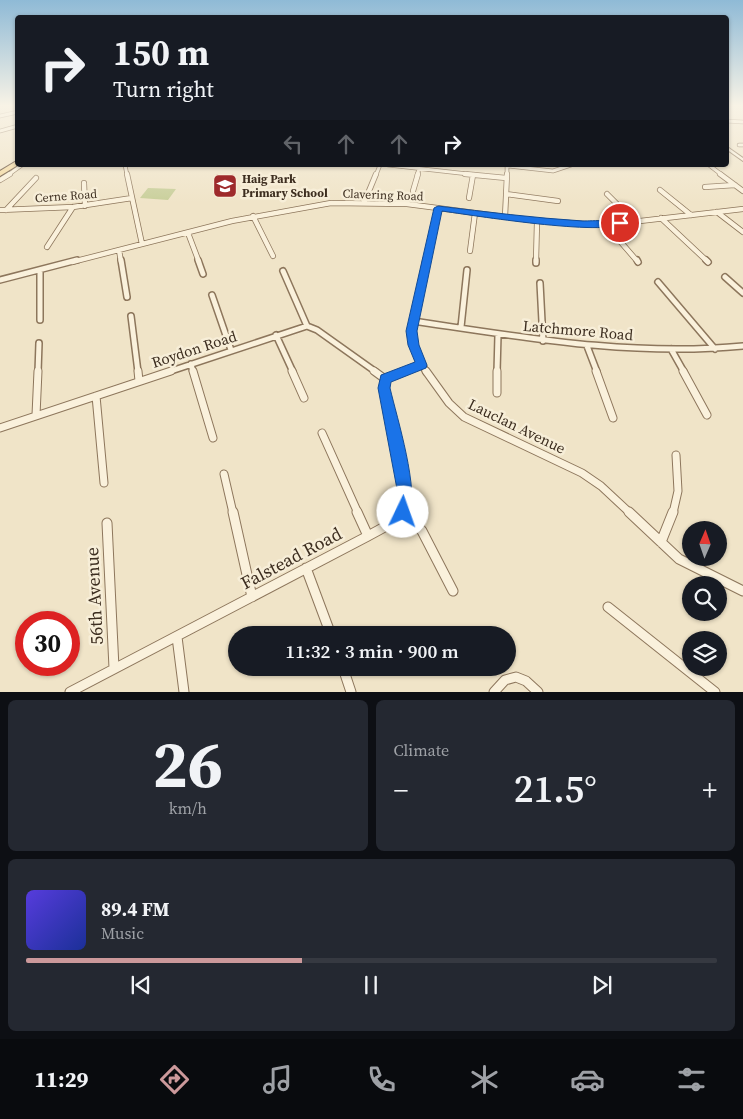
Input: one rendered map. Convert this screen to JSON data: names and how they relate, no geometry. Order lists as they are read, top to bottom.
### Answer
{
  "streets": {
    "street": [
      "Clavering Road",
      "Cerne Road",
      "Latchmore Road",
      "Roydon Road",
      "Lauclan Avenue",
      "Falstead Road",
      "56th Avenue"
    ]
  },
  "crossings": [
    ["Clavering Road", "Lauclan Avenue"],
    ["Latchmore Road", "Lauclan Avenue"],
    ["Falstead Road", "56th Avenue"]
  ],
  "places": {
    "school or university": ["Haig Park Primary School"]
  },
  "north": "top",
  "page": {
    "turn": ["150 m", "Turn right"],
    "limit": "30",
    "trip": "11:32 · 3 min · 900 m",
    "tile": [
      ["26", "km/h"],
      "Climate"
    ],
    "heat": ["−", "21.5°", "+"],
    "song": ["89.4 FM", "Music"],
    "tabs": "11:29"
  }
}
